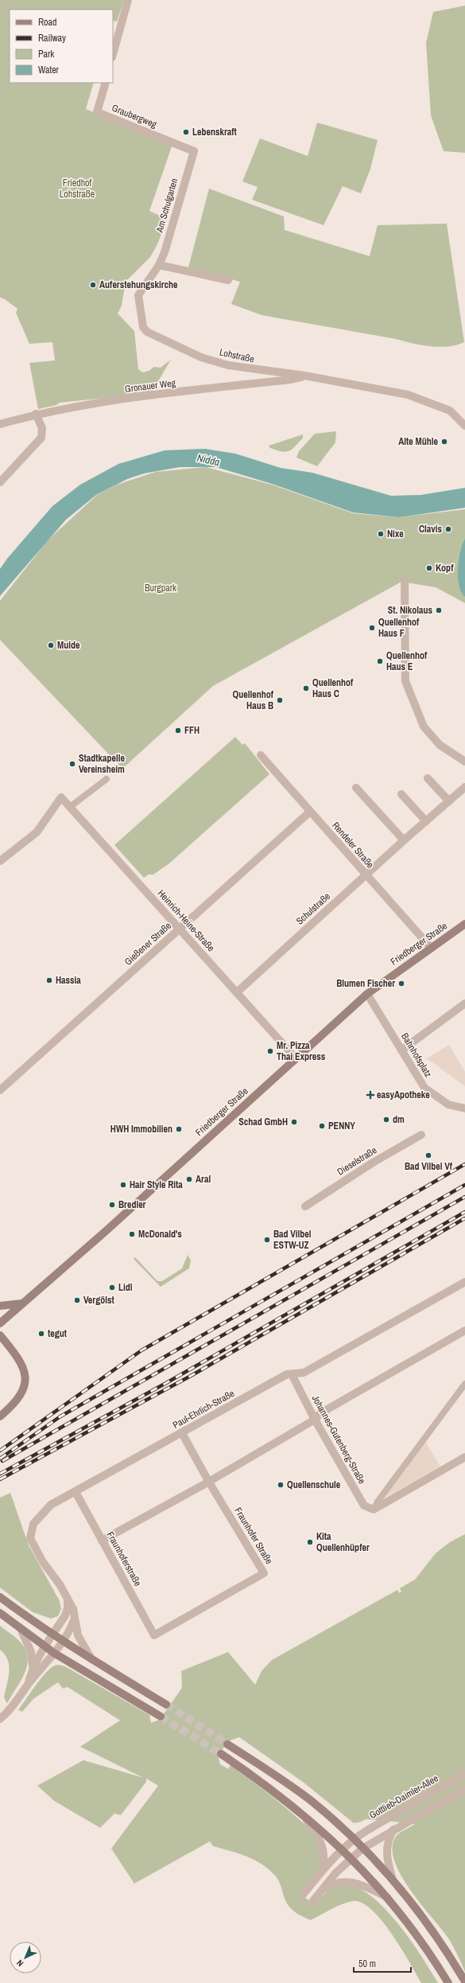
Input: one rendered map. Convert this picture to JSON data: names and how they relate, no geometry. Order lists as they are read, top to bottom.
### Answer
{
  "streets": {
    "main road": ["Friedberger Straße"],
    "street": [
      "Graubergweg",
      "Am Schulgarten",
      "Lohstraße",
      "Gronauer Weg",
      "Rendeler Straße",
      "Schulstraße",
      "Heinrich-Heine-Straße",
      "Gießener Straße",
      "Bahnhofsplatz",
      "Dieselstraße",
      "Paul-Ehrlich-Straße",
      "Johannes-Gutenberg-Straße",
      "Fraunhofer Straße",
      "Fraunhoferstraße",
      "Gottlieb-Daimler-Allee"
    ]
  },
  "crossings": [
    ["Graubergweg", "Am Schulgarten"],
    ["Am Schulgarten", "Lohstraße"],
    ["Lohstraße", "Gronauer Weg"],
    ["Rendeler Straße", "Schulstraße"],
    ["Rendeler Straße", "Gießener Straße"],
    ["Rendeler Straße", "Friedberger Straße"],
    ["Schulstraße", "Heinrich-Heine-Straße"],
    ["Heinrich-Heine-Straße", "Gießener Straße"],
    ["Heinrich-Heine-Straße", "Friedberger Straße"],
    ["Friedberger Straße", "Bahnhofsplatz"],
    ["Paul-Ehrlich-Straße", "Johannes-Gutenberg-Straße"],
    ["Paul-Ehrlich-Straße", "Fraunhofer Straße"],
    ["Paul-Ehrlich-Straße", "Fraunhoferstraße"],
    ["Fraunhofer Straße", "Fraunhoferstraße"]
  ],
  "water": ["Nidda"],
  "parks": ["Friedhof Lohstraße", "Burgpark"],
  "places": {
    "other": [
      "Lebenskraft",
      "Auferstehungskirche",
      "Alte Mühle",
      "Clavis",
      "Nixe",
      "Kopf",
      "St. Nikolaus",
      "Quellenhof Haus F",
      "Mulde",
      "Quellenhof Haus E",
      "Quellenhof Haus C",
      "Quellenhof Haus B",
      "FFH",
      "Stadtkapelle Vereinsheim",
      "Hassia",
      "Blumen Fischer",
      "Mr. Pizza Thai Express",
      "dm",
      "Schad GmbH",
      "PENNY",
      "HWH Immobilien",
      "Bad Vilbel Vf",
      "Aral",
      "Hair Style Rita",
      "Bredler",
      "McDonald's",
      "Bad Vilbel ESTW-UZ",
      "Lidl",
      "Vergölst",
      "tegut",
      "Quellenschule",
      "Kita Quellenhüpfer"
    ],
    "health": ["easyApotheke"]
  },
  "legend": [
    "Road",
    "Railway",
    "Park",
    "Water"
  ],
  "scale_bar": "50 m",
  "north": "bottom left"
}
